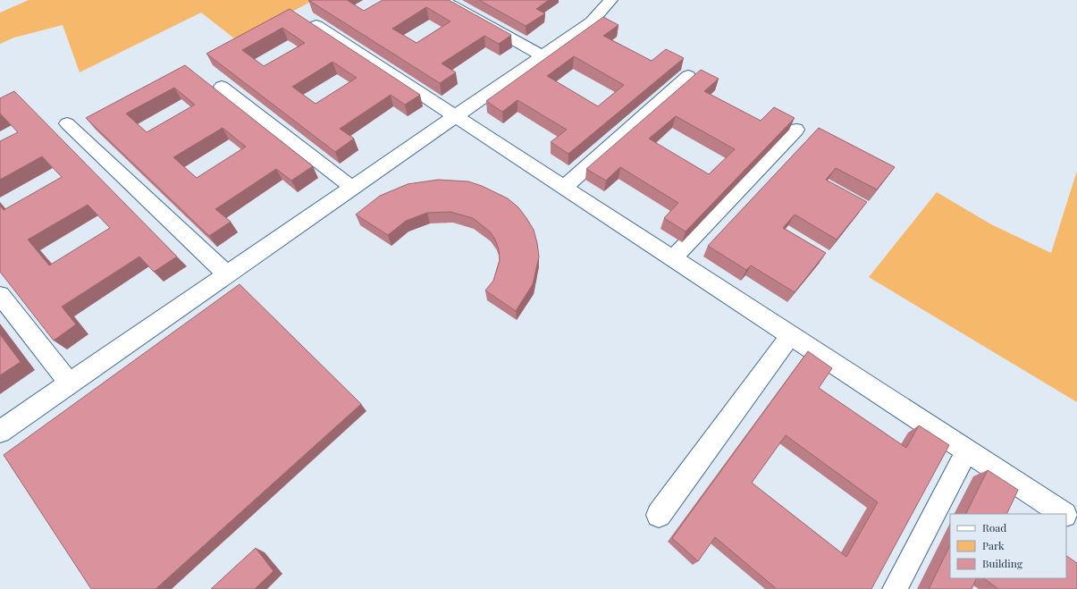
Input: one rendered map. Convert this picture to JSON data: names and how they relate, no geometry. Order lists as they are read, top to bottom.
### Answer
{
  "legend": ["Road", "Park", "Building"]
}
